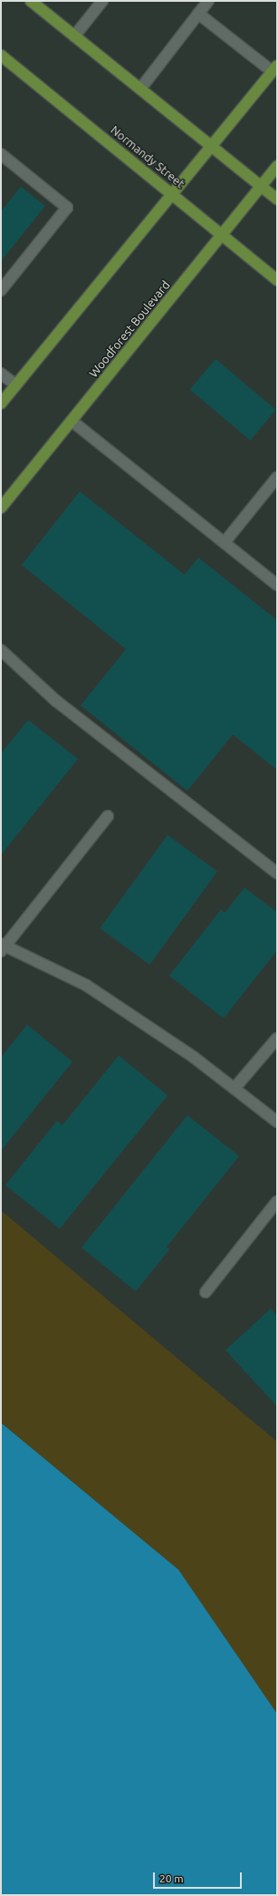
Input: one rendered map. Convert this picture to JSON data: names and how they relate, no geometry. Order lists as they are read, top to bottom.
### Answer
{
  "streets": {
    "main road": ["Normandy Street", "Woodforest Boulevard"]
  },
  "crossings": [
    ["Normandy Street", "Woodforest Boulevard"]
  ],
  "scale_bar": "20 m"
}
